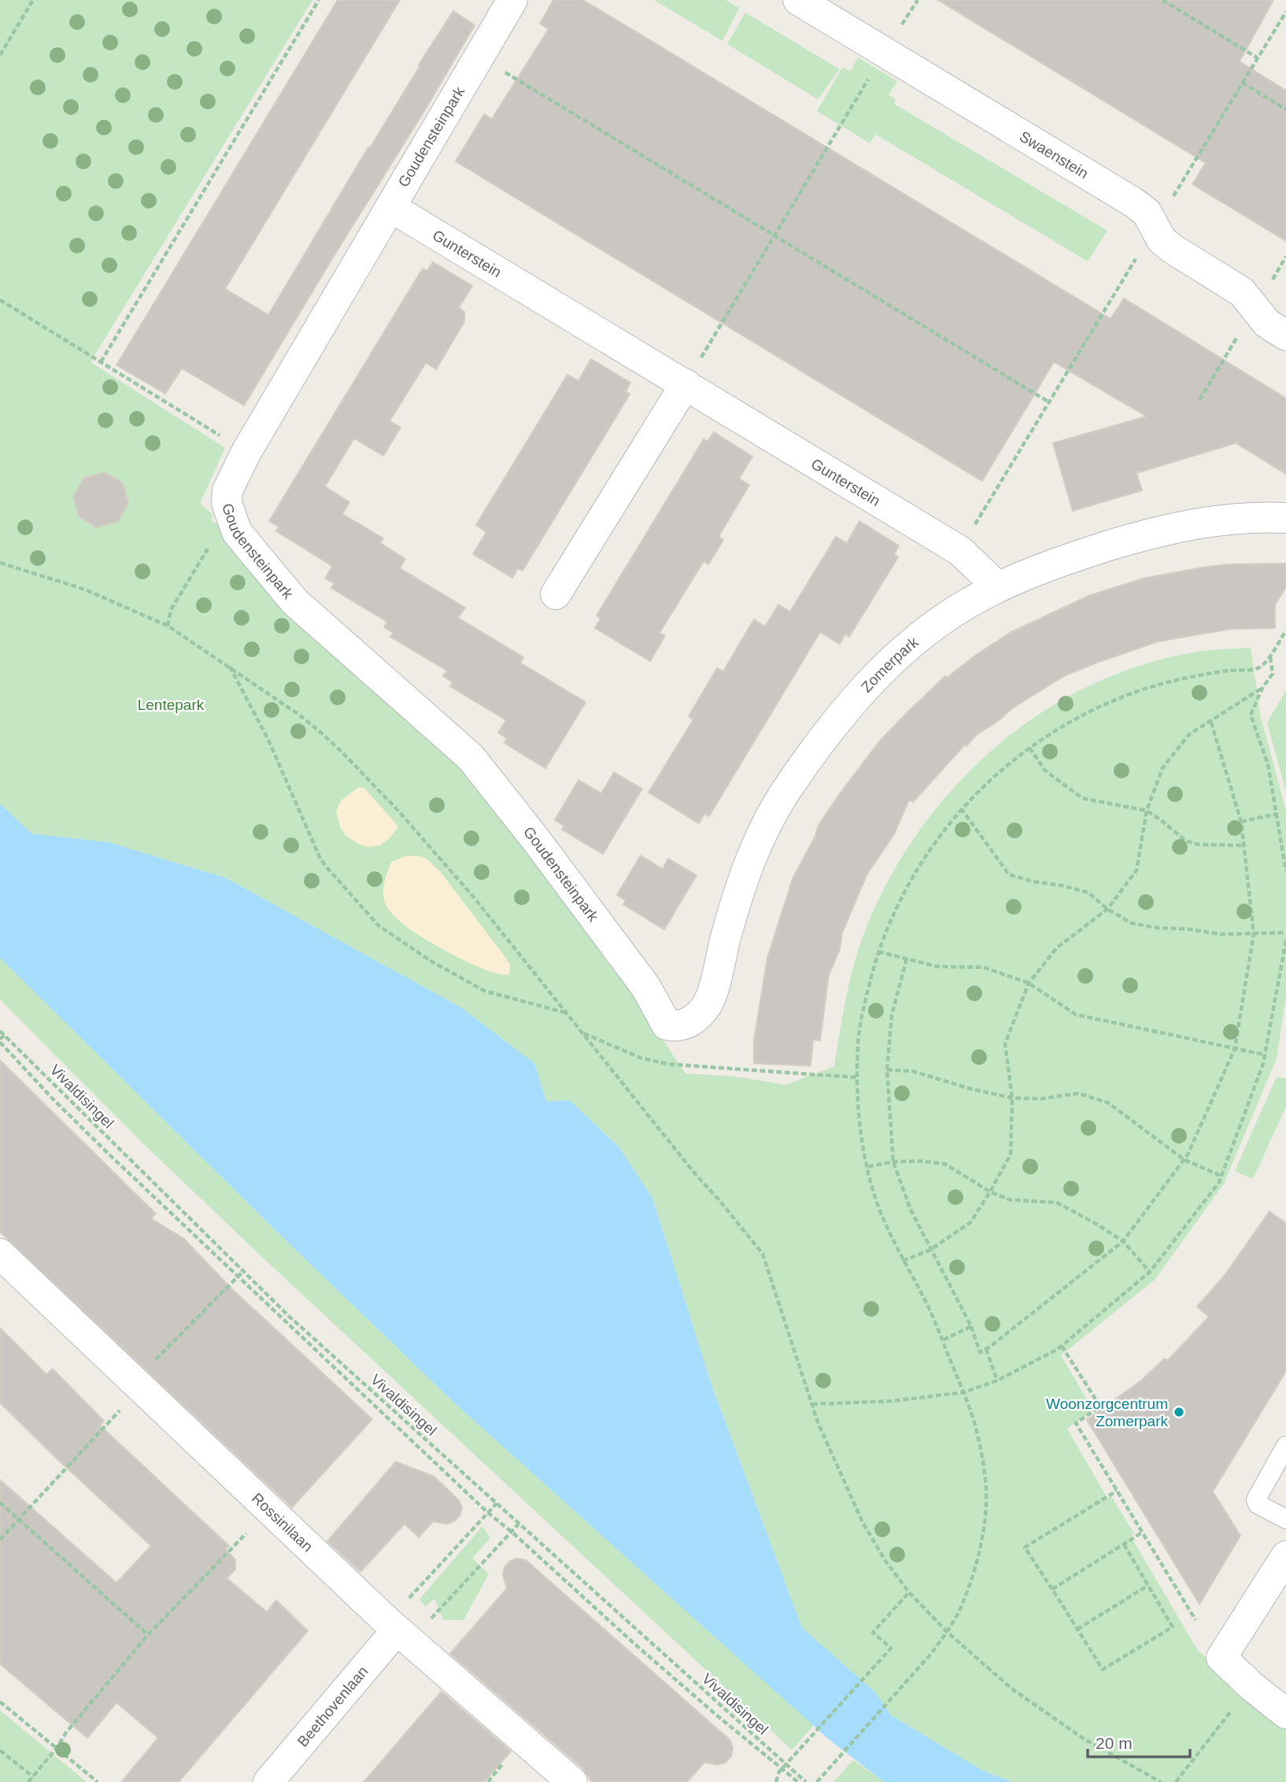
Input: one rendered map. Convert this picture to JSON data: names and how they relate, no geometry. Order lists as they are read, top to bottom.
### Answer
{
  "streets": {
    "street": [
      "Goudensteinpark",
      "Swaenstein",
      "Gunterstein",
      "Zomerpark",
      "Rossinilaan",
      "Beethovenlaan"
    ],
    "path": ["Vivaldisingel"]
  },
  "crossings": [
    ["Goudensteinpark", "Gunterstein"],
    ["Goudensteinpark", "Zomerpark"],
    ["Gunterstein", "Zomerpark"],
    ["Rossinilaan", "Beethovenlaan"]
  ],
  "parks": ["Lentepark"],
  "places": ["Woonzorgcentrum Zomerpark"],
  "scale_bar": "20 m"
}
